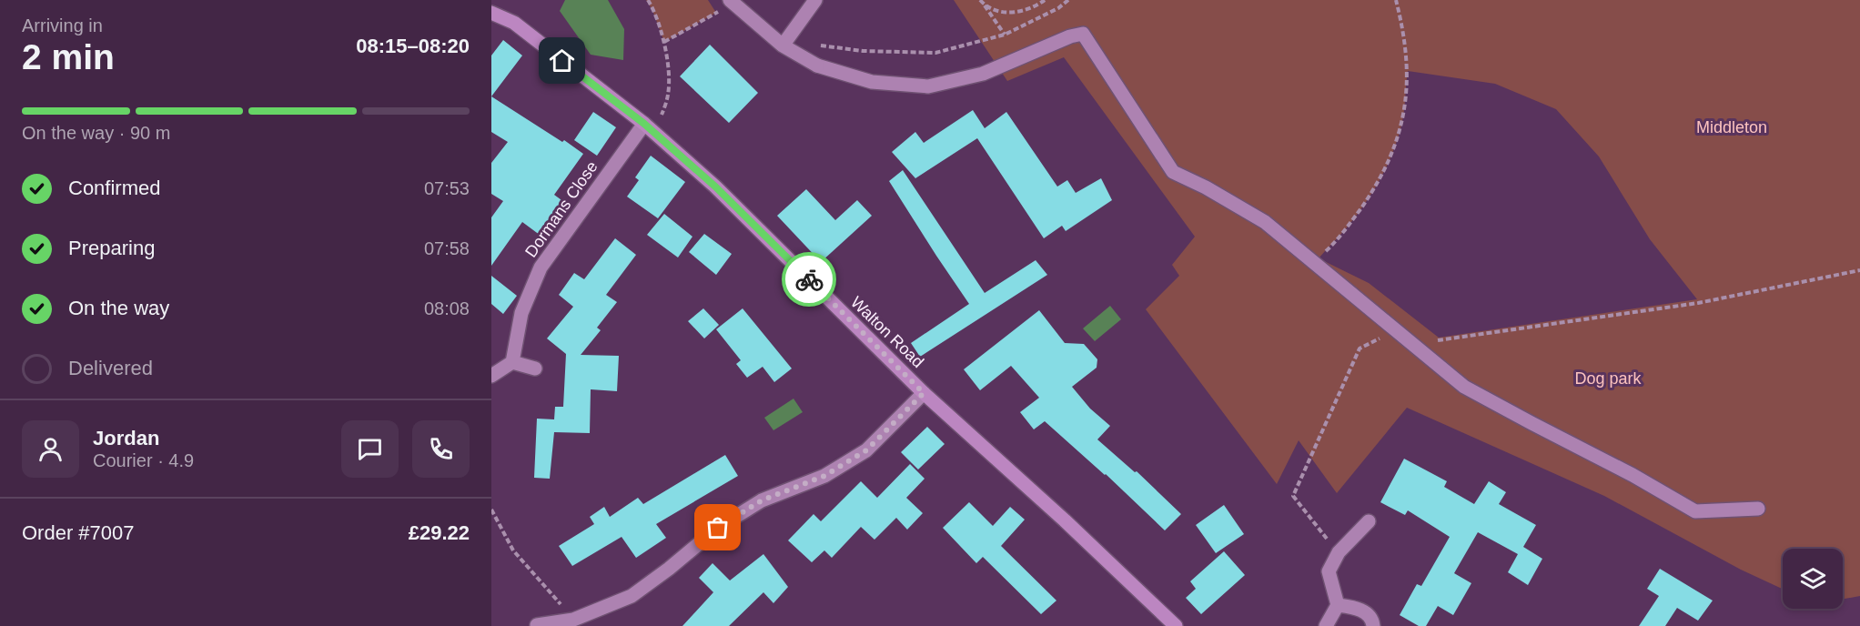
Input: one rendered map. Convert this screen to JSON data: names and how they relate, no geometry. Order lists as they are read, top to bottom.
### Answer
{
  "streets": {
    "street": ["Dormans Close", "Walton Road"]
  },
  "crossings": [
    ["Dormans Close", "Walton Road"]
  ],
  "parks": ["Middleton", "Dog park"],
  "page": {
    "heading": ["2 min", "Arriving in", "08:15–08:20"],
    "panel": [
      "Jordan",
      "Courier · 4.9",
      "Order #7007",
      "£29.22"
    ],
    "bar": "On the way · 90 m",
    "list": [
      ["Confirmed", "07:53"],
      ["Preparing", "07:58"],
      ["On the way", "08:08"],
      "Delivered"
    ]
  }
}
